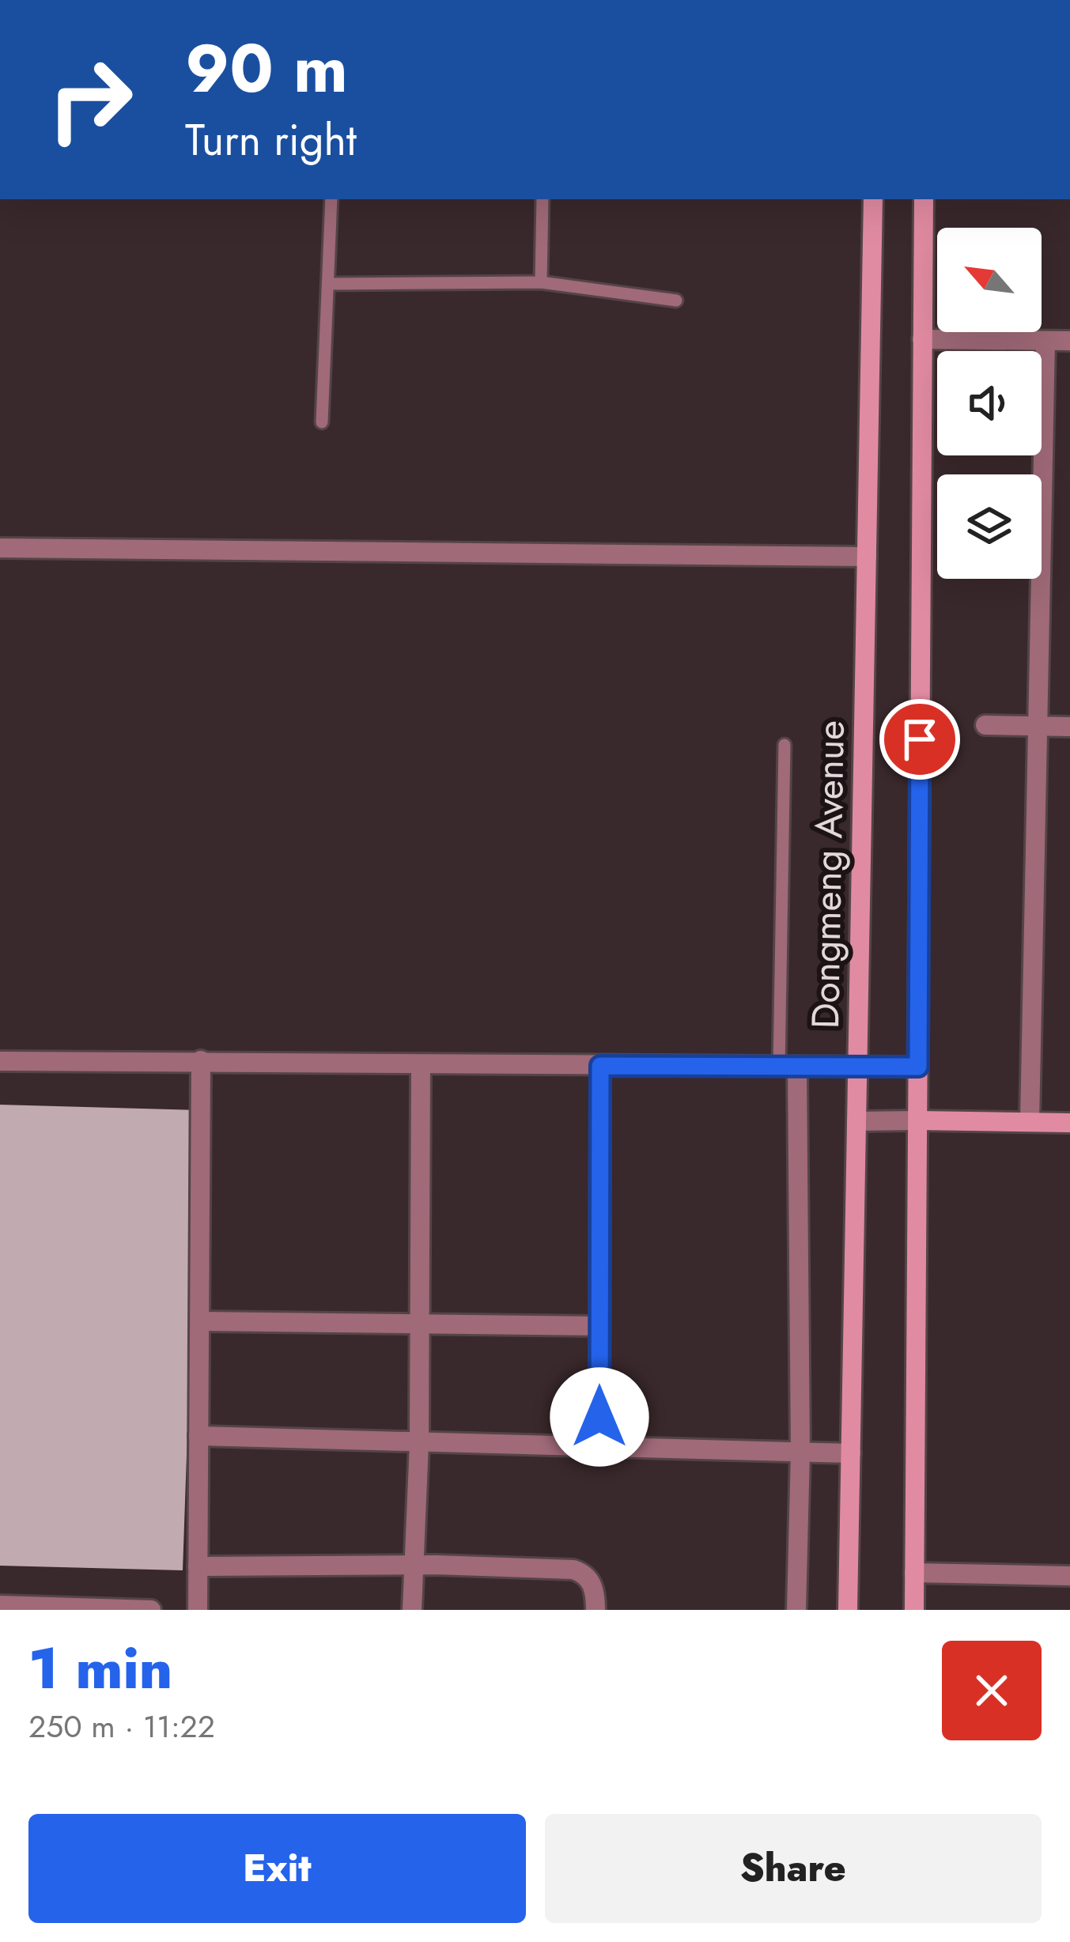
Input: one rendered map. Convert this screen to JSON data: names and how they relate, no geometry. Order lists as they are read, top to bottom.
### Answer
{
  "streets": {
    "main road": ["Dongmeng Avenue"]
  },
  "north": "top left",
  "page": {
    "turn": ["90 m", "Turn right"],
    "heading": ["1 min", "250 m · 11:22"],
    "buttons": ["Exit", "Share"]
  }
}
